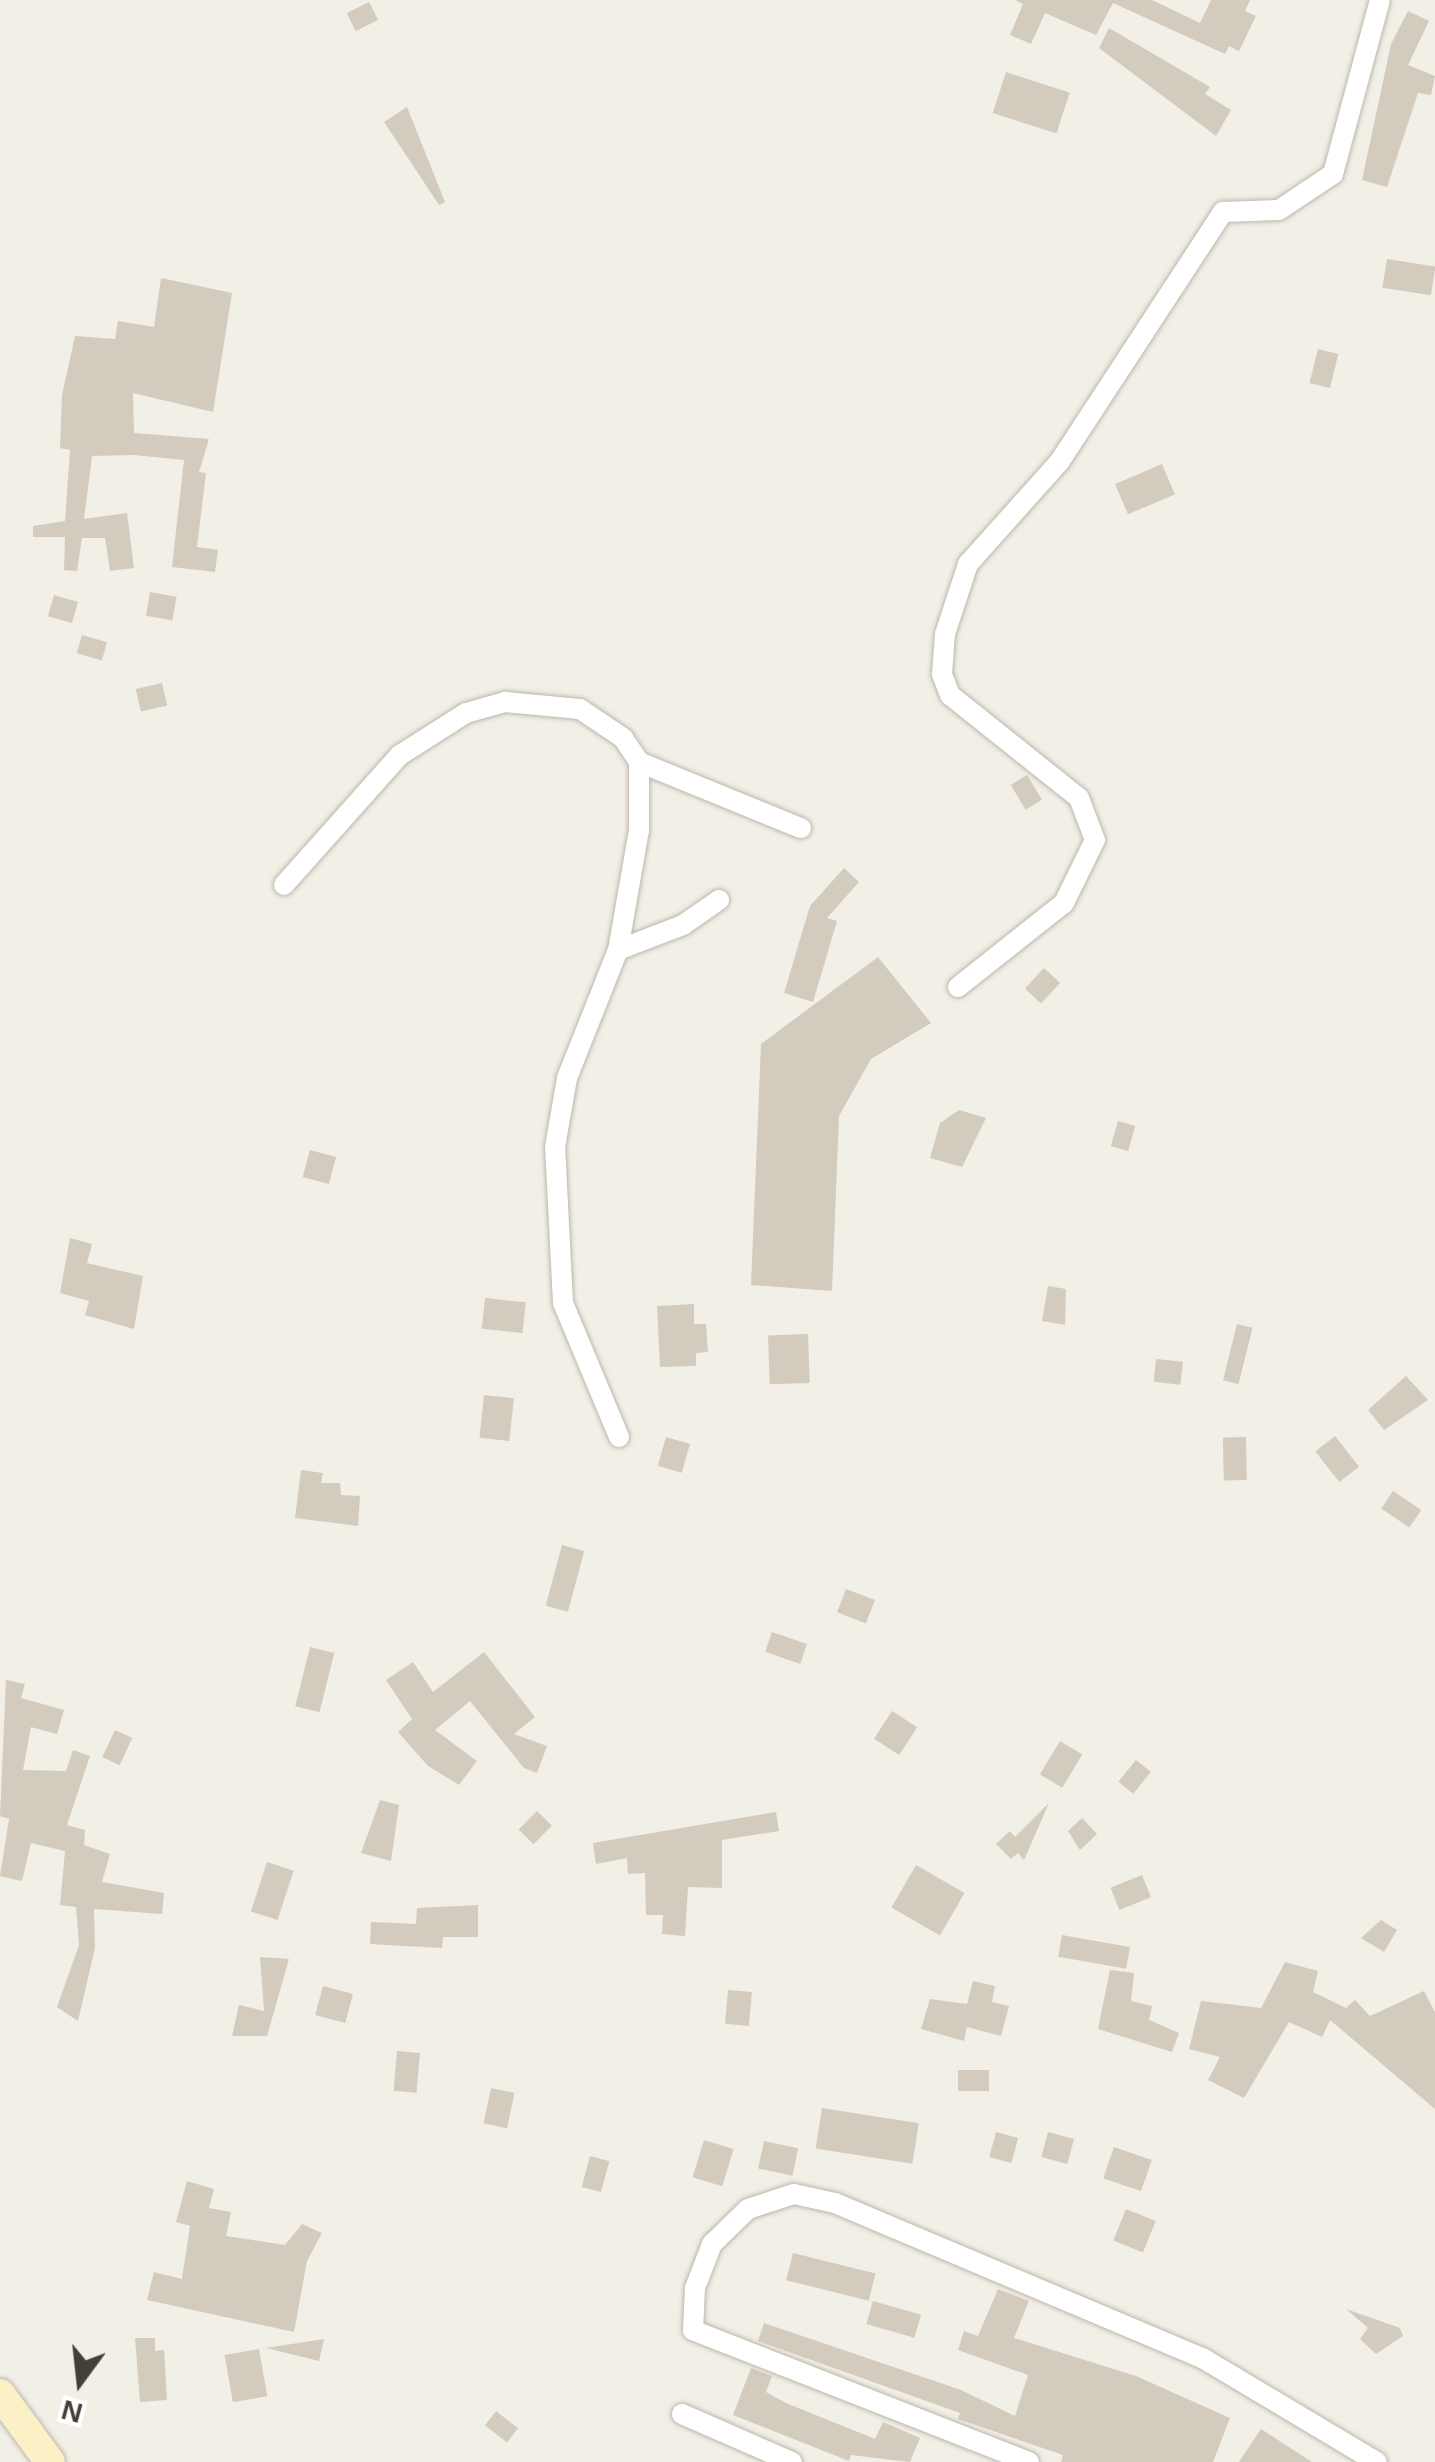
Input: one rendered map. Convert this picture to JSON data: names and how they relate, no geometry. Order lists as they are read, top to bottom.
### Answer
{
  "north": "bottom"
}
